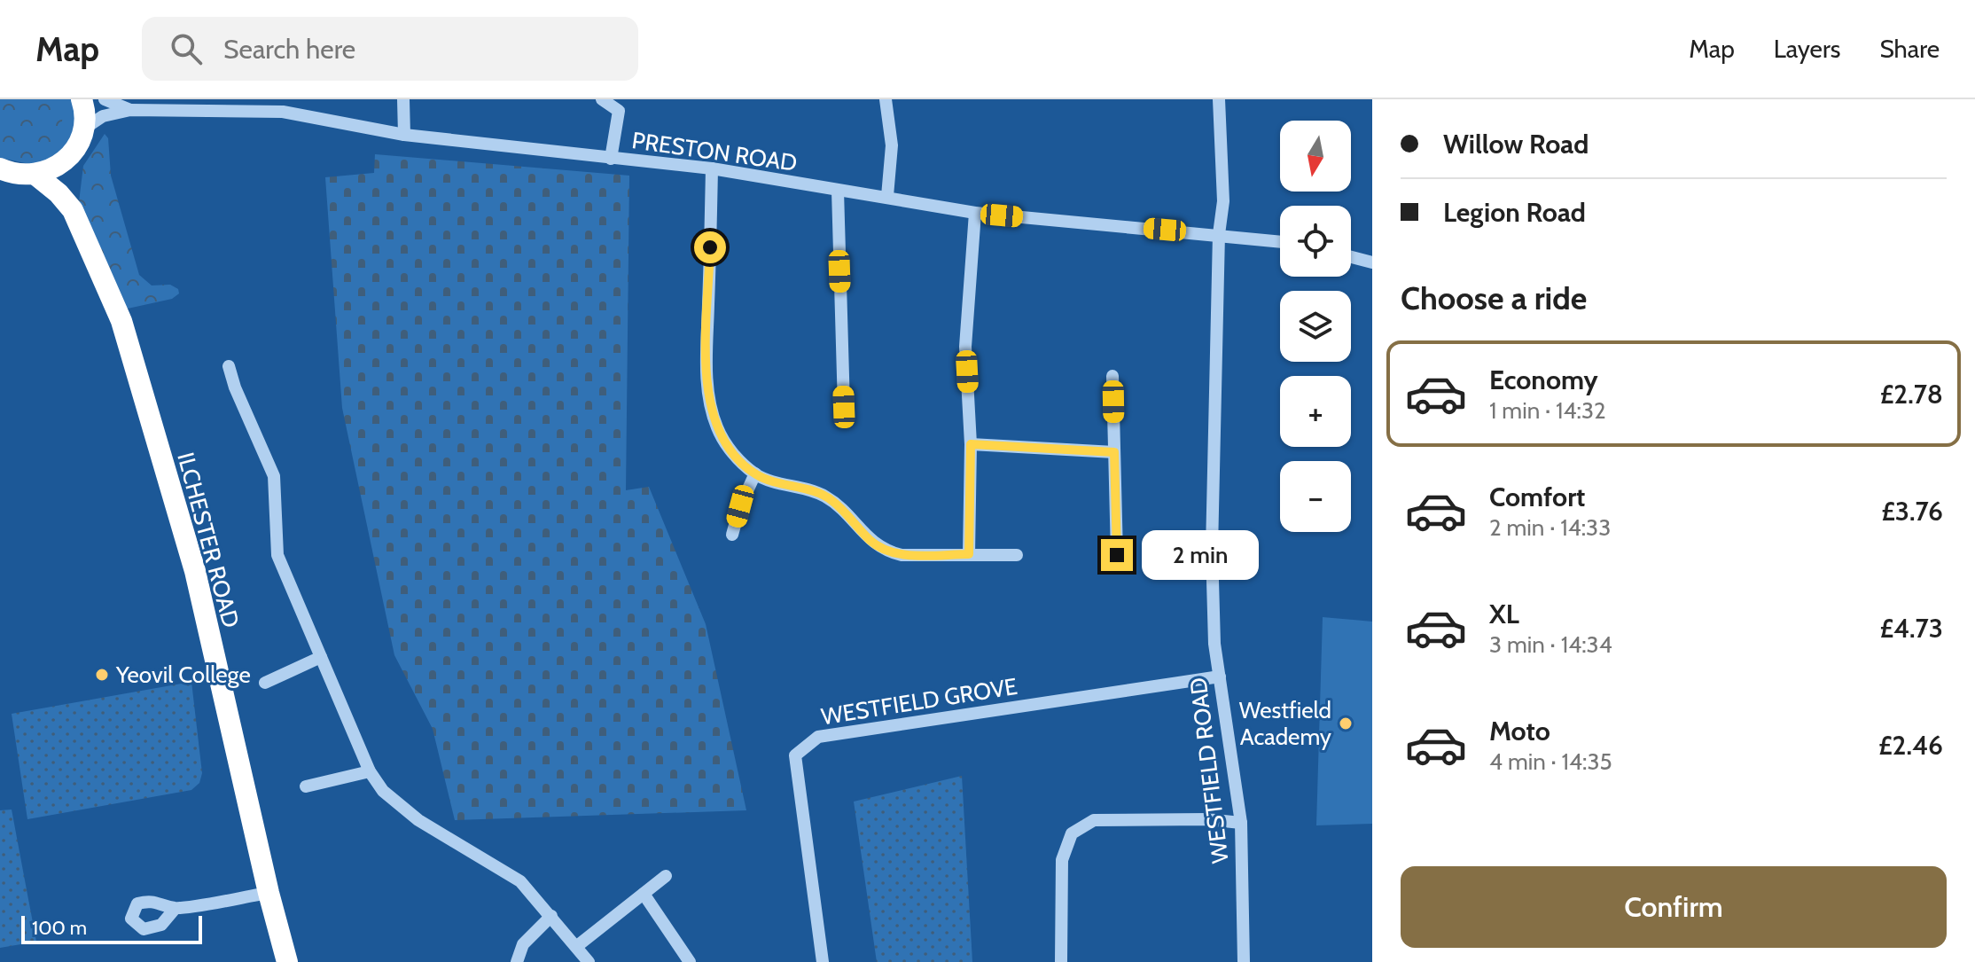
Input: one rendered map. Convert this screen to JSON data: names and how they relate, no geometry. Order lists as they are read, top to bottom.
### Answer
{
  "streets": {
    "highway": ["ILCHESTER ROAD"],
    "street": ["PRESTON ROAD", "WESTFIELD GROVE", "WESTFIELD ROAD"]
  },
  "crossings": [
    ["PRESTON ROAD", "WESTFIELD ROAD"],
    ["WESTFIELD GROVE", "WESTFIELD ROAD"]
  ],
  "places": ["Yeovil College", "Westfield Academy"],
  "scale_bar": "100 m",
  "north": "bottom",
  "page": {
    "header": "Map",
    "search": "Search here",
    "nav": ["Map", "Layers", "Share"],
    "banner": ["Willow Road", "Legion Road"],
    "map_buttons": ["+", "−"],
    "heading": "Choose a ride",
    "list": [
      {
        "name": "Economy",
        "note": "1 min · 14:32",
        "value": "£2.78"
      },
      {
        "name": "Comfort",
        "note": "2 min · 14:33",
        "value": "£3.76"
      },
      {
        "name": "XL",
        "note": "3 min · 14:34",
        "value": "£4.73"
      },
      {
        "name": "Moto",
        "note": "4 min · 14:35",
        "value": "£2.46"
      }
    ],
    "bubble": "2 min",
    "buttons": "Confirm",
    "scale": "100 m"
  }
}
